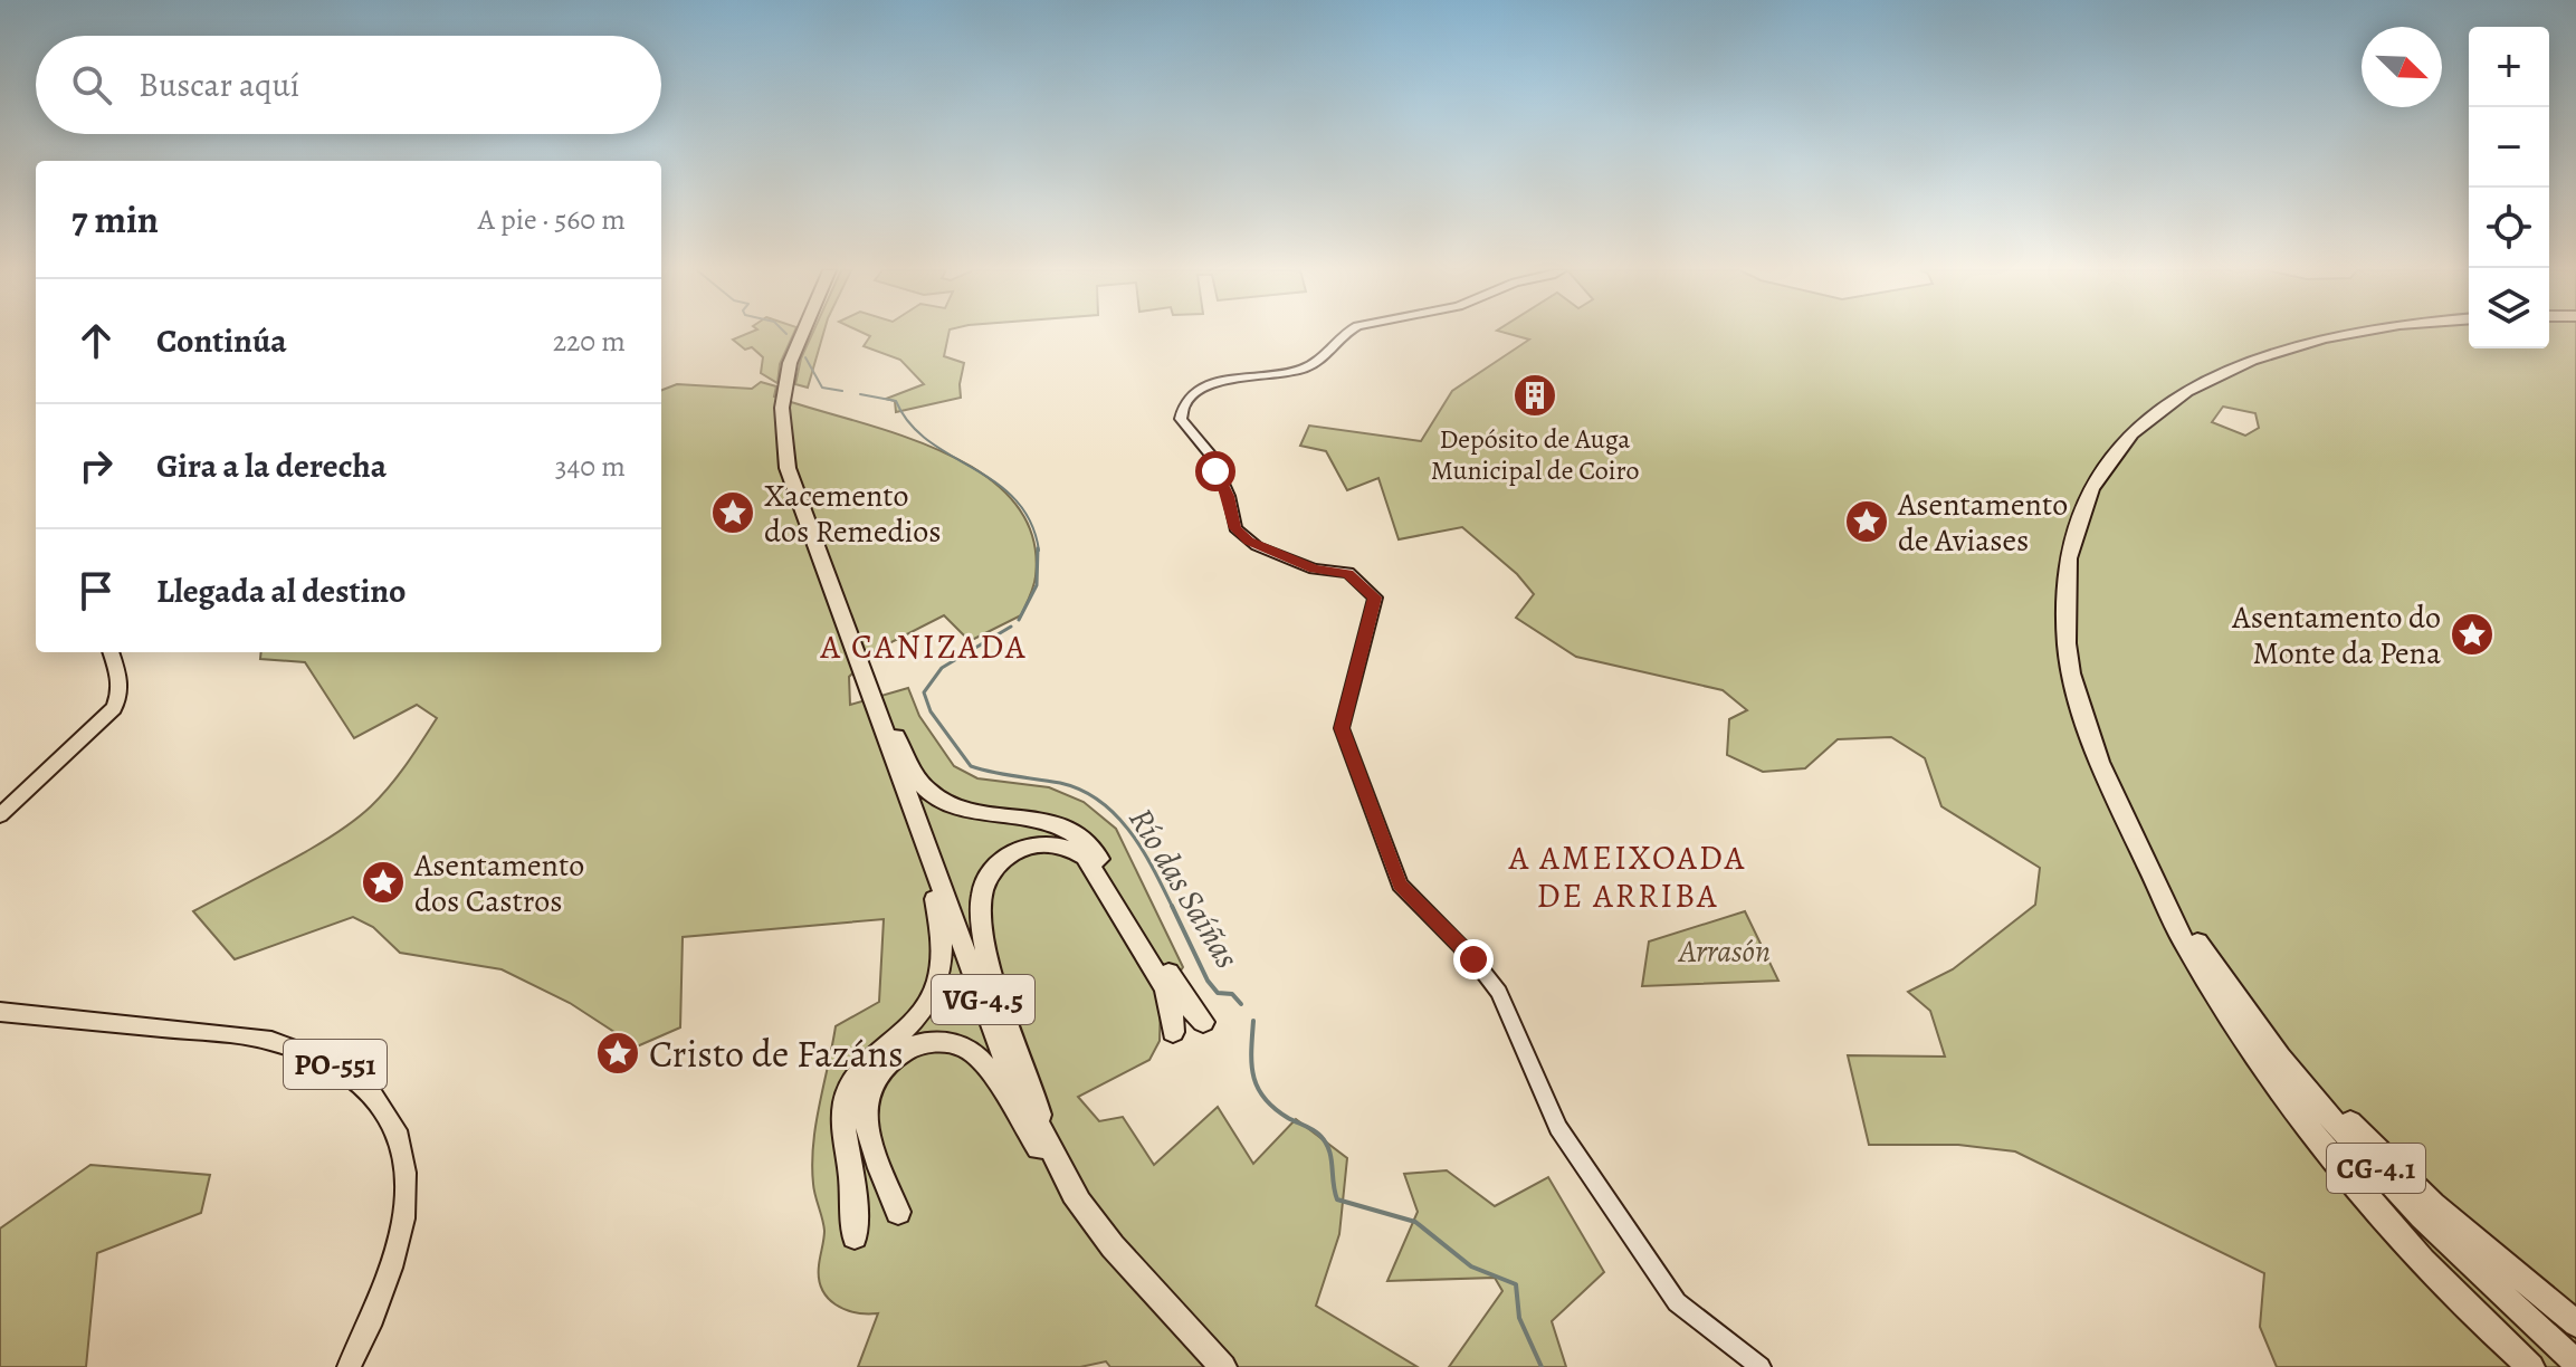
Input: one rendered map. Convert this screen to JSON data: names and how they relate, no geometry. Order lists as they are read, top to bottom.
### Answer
{
  "streets": {
    "highway": ["VG-4.5", "CG-4.1"],
    "main road": ["PO-551"]
  },
  "districts": ["A CANIZADA", "A AMEIXOADA DE ARRIBA"],
  "water": ["Río das Saíñas"],
  "parks": ["Arrasón"],
  "places": {
    "building": ["Depósito de Auga Municipal de Coiro"],
    "place": [
      "Xacemento dos Remedios",
      "Asentamento de Aviases",
      "Asentamento do Monte da Pena",
      "Asentamento dos Castros",
      "Cristo de Fazáns"
    ]
  },
  "north": "bottom right",
  "page": {
    "map_buttons": ["+", "−"],
    "search": "Buscar aquí",
    "heading": ["7 min", "A pie · 560 m"],
    "list": [
      ["Continúa", "220 m"],
      ["Gira a la derecha", "340 m"],
      "Llegada al destino"
    ]
  }
}
